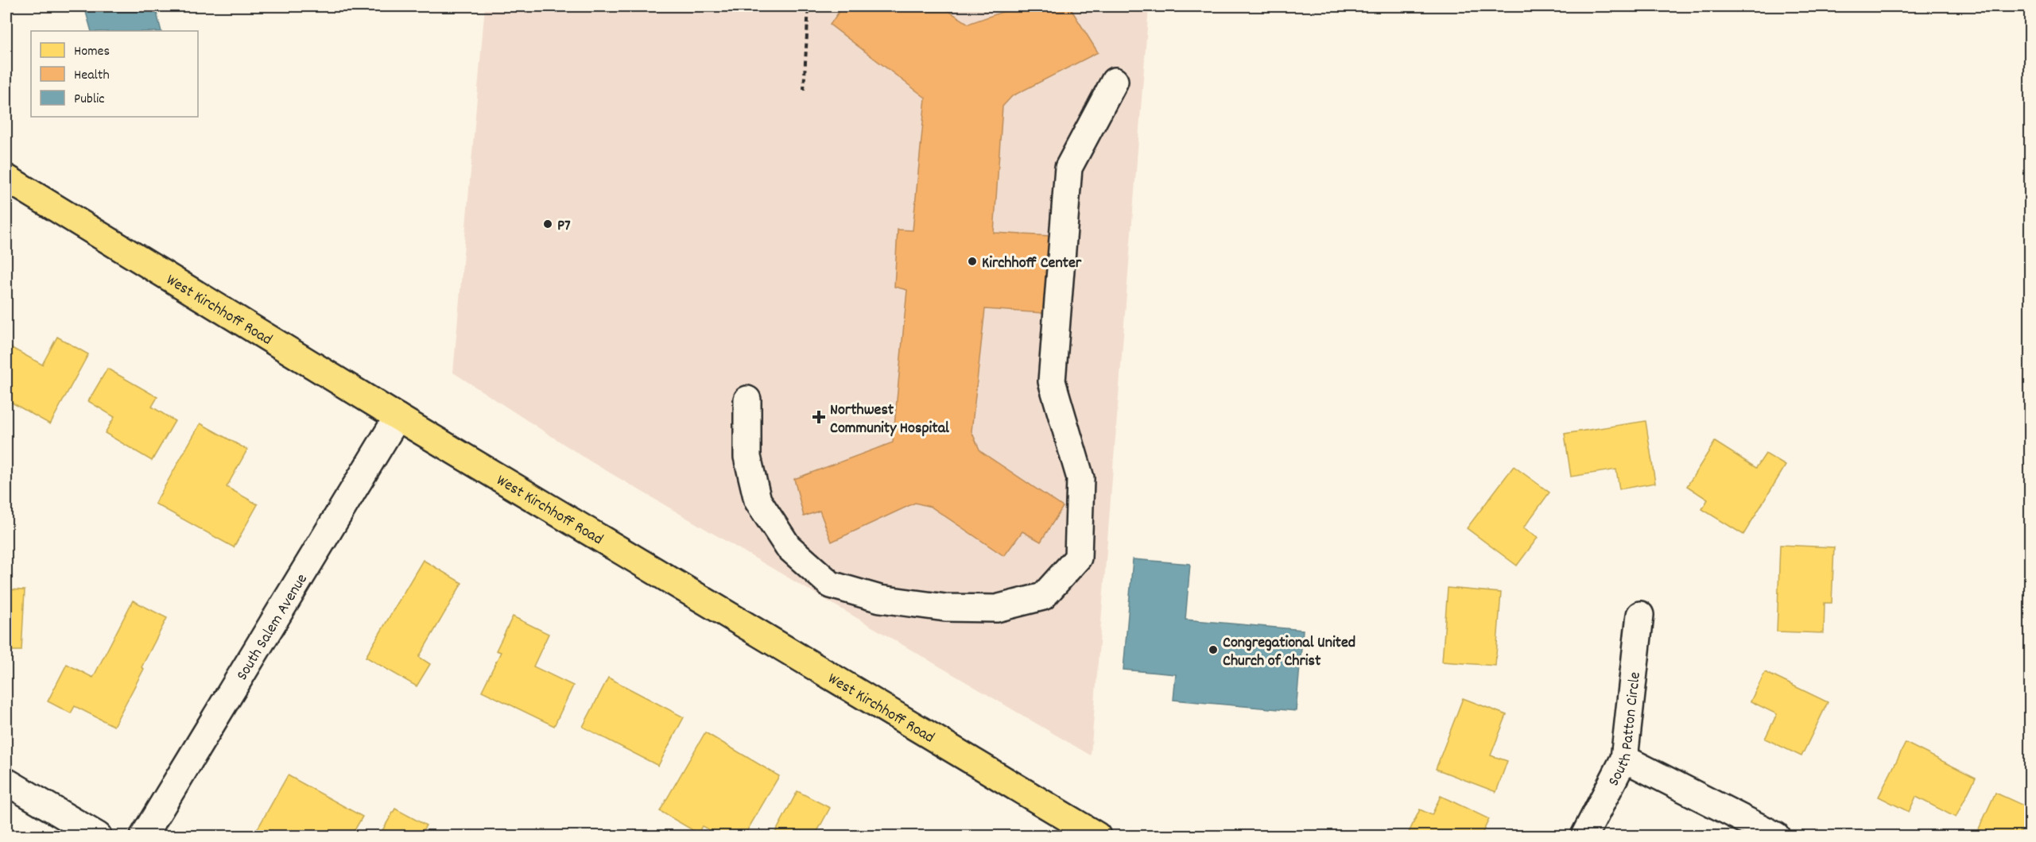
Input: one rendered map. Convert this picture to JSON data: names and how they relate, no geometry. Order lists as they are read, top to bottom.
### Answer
{
  "streets": {
    "main road": ["West Kirchhoff Road"],
    "street": ["South Salem Avenue", "South Patton Circle"]
  },
  "crossings": [
    ["West Kirchhoff Road", "South Salem Avenue"]
  ],
  "places": {
    "other": ["P7", "Kirchhoff Center", "Congregational United Church of Christ"],
    "health": ["Northwest Community Hospital"]
  },
  "legend": ["Homes", "Health", "Public"]
}
